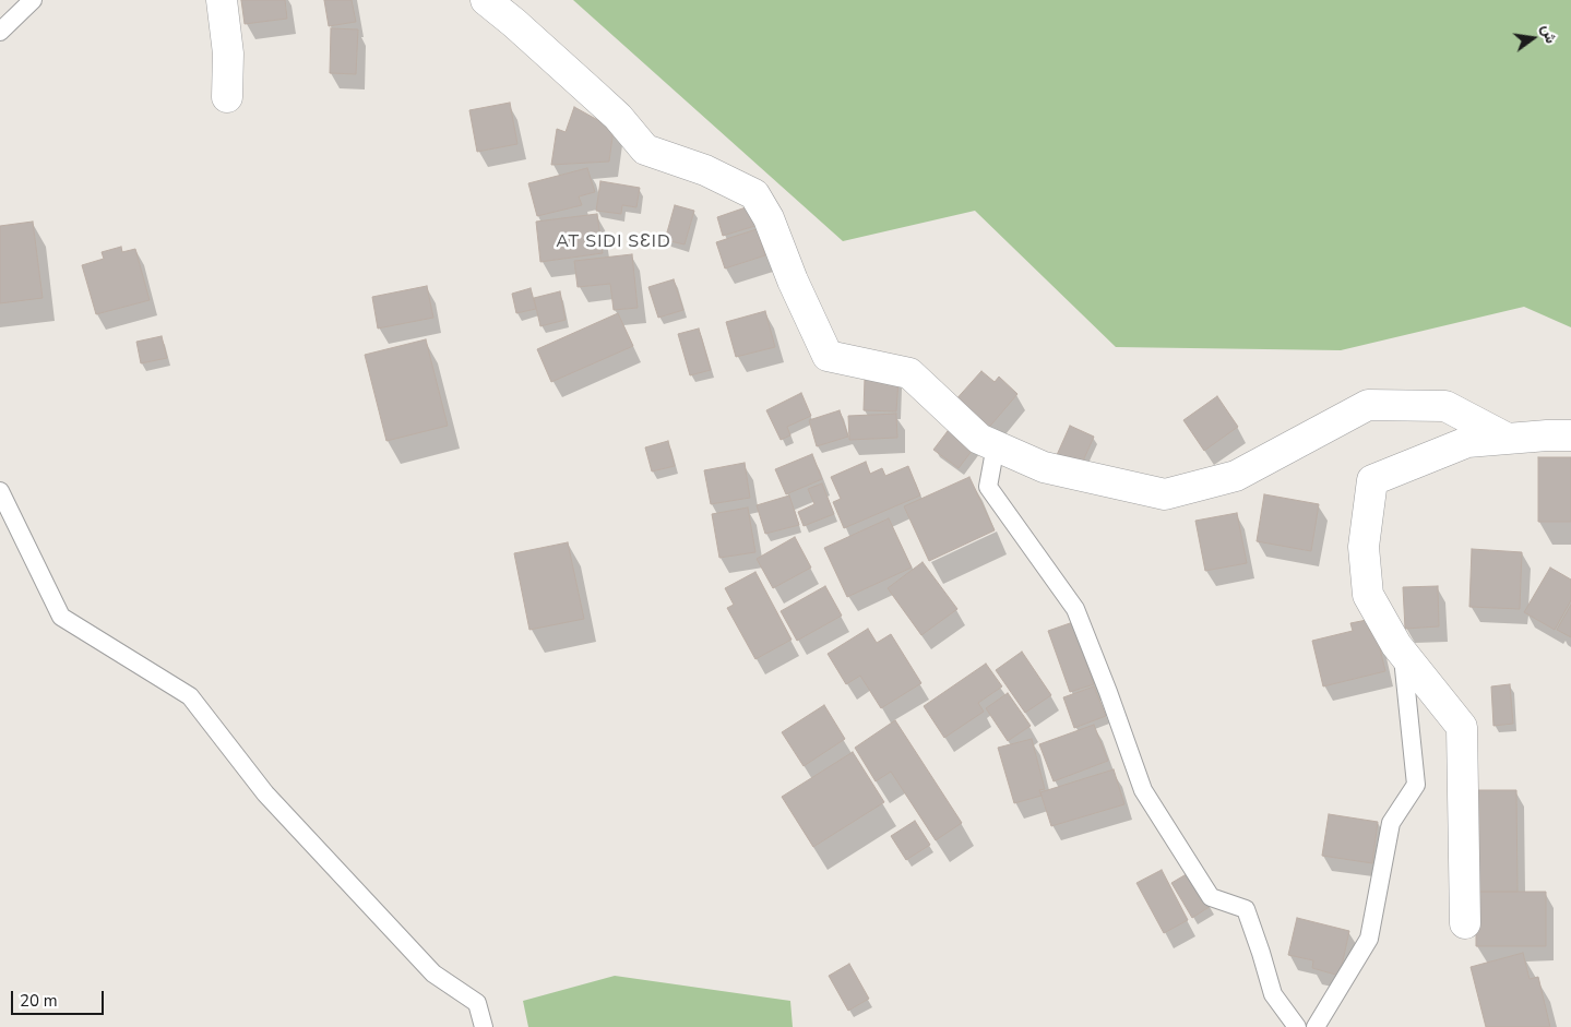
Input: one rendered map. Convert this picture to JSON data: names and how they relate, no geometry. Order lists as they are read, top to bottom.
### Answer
{
  "districts": ["AT SIDI SƐID"],
  "scale_bar": "20 m",
  "north": "right"
}
